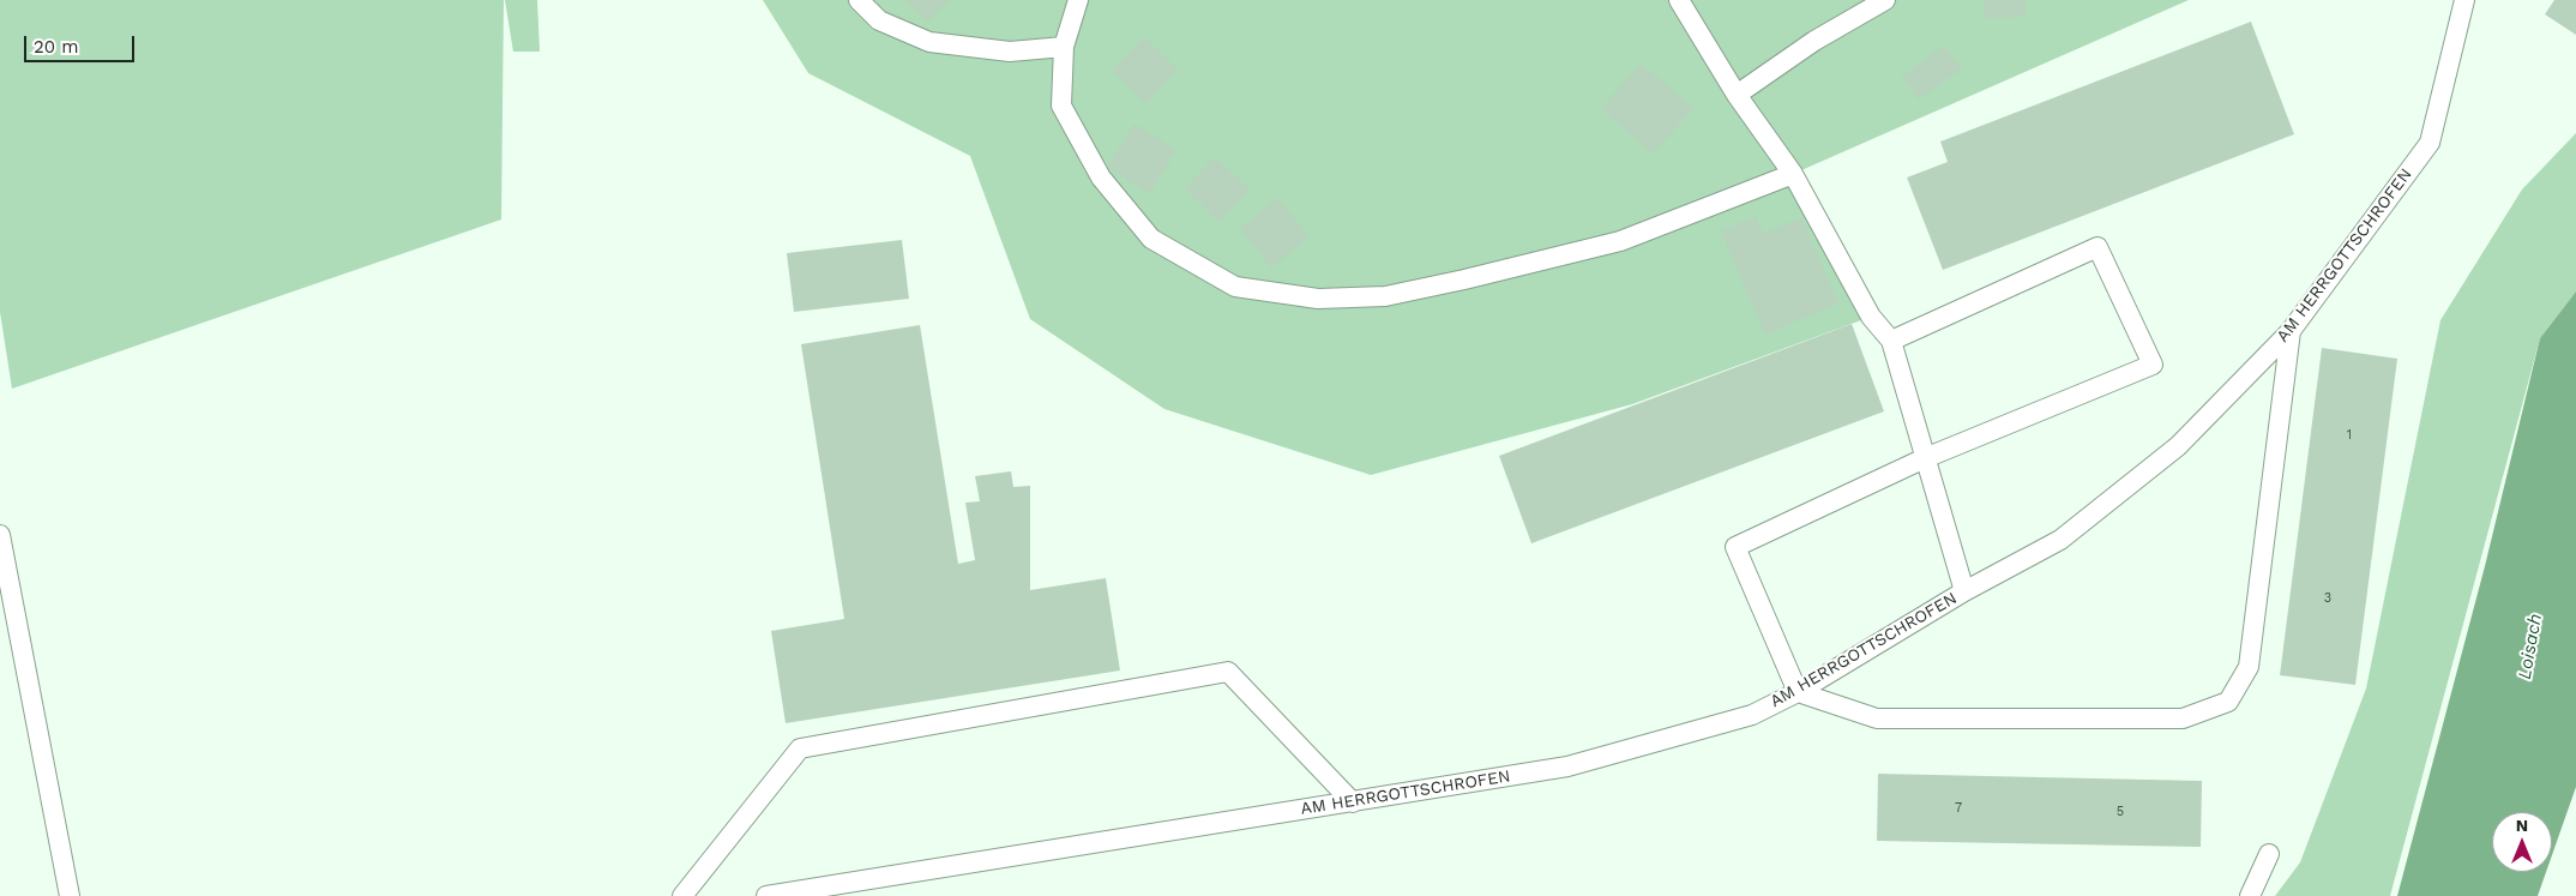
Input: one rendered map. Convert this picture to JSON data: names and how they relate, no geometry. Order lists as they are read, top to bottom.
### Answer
{
  "streets": {
    "lane": ["AM HERRGOTTSCHROFEN"]
  },
  "water": ["Loisach"],
  "house_numbers": [
    "1",
    "3",
    "7",
    "5"
  ],
  "scale_bar": "20 m",
  "north": "top"
}
